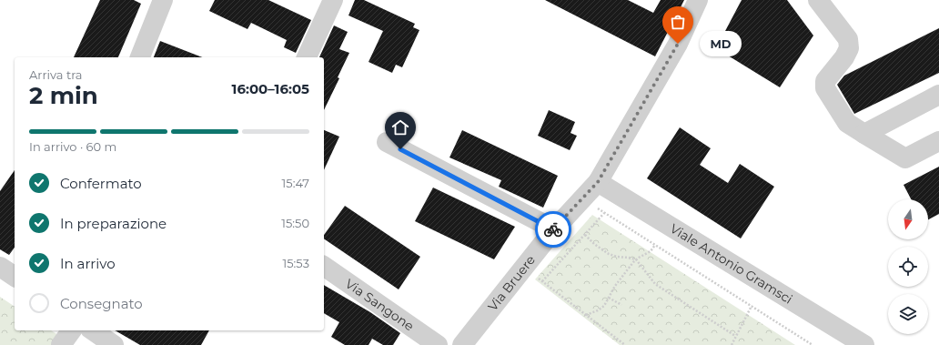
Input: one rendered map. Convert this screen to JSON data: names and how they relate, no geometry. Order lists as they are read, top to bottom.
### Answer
{
  "streets": {
    "street": ["Viale Antonio Gramsci", "Via Bruere", "Via Sangone"]
  },
  "crossings": [
    ["Viale Antonio Gramsci", "Via Bruere"]
  ],
  "places": ["MD"],
  "north": "bottom",
  "page": {
    "bubble": "MD",
    "heading": ["2 min", "Arriva tra", "16:00–16:05"],
    "bar": "In arrivo · 60 m",
    "list": [
      ["Confermato", "15:47"],
      ["In preparazione", "15:50"],
      ["In arrivo", "15:53"],
      "Consegnato"
    ]
  }
}
